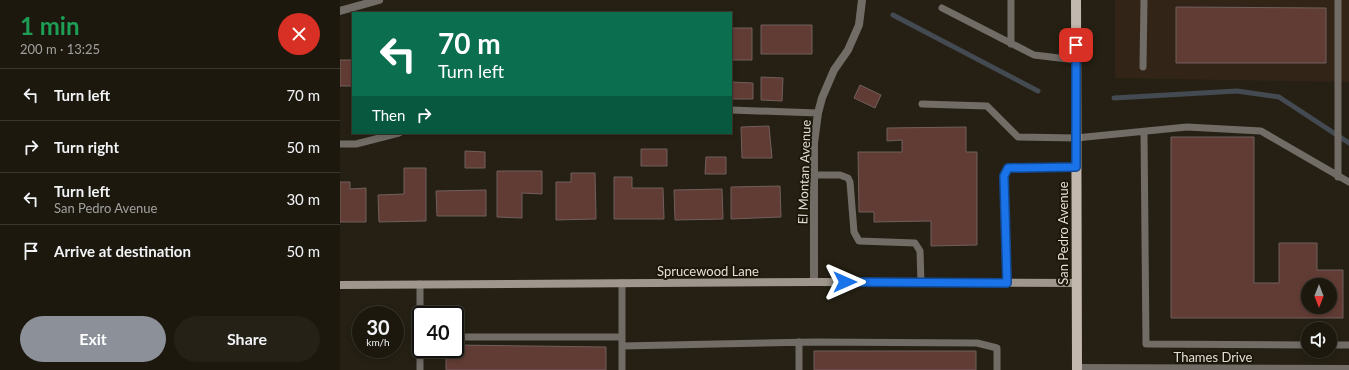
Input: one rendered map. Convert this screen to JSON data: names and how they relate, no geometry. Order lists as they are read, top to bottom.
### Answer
{
  "streets": {
    "main road": ["San Pedro Avenue"],
    "street": ["El Montan Avenue", "Sprucewood Lane", "Thames Drive"]
  },
  "crossings": [
    ["El Montan Avenue", "Sprucewood Lane"],
    ["San Pedro Avenue", "Sprucewood Lane"],
    ["San Pedro Avenue", "Thames Drive"]
  ],
  "north": "bottom",
  "page": {
    "heading": ["1 min", "200 m · 13:25"],
    "turn": ["70 m", "Turn left"],
    "list": [
      {
        "name": "Turn left",
        "value": "70 m"
      },
      {
        "name": "Turn right",
        "value": "50 m"
      },
      {
        "name": "Turn left",
        "note": "San Pedro Avenue",
        "value": "30 m"
      },
      {
        "name": "Arrive at destination",
        "value": "50 m"
      }
    ],
    "then": "Then",
    "speed": "30 km/h",
    "limit": "40",
    "buttons": ["Exit", "Share"]
  }
}
